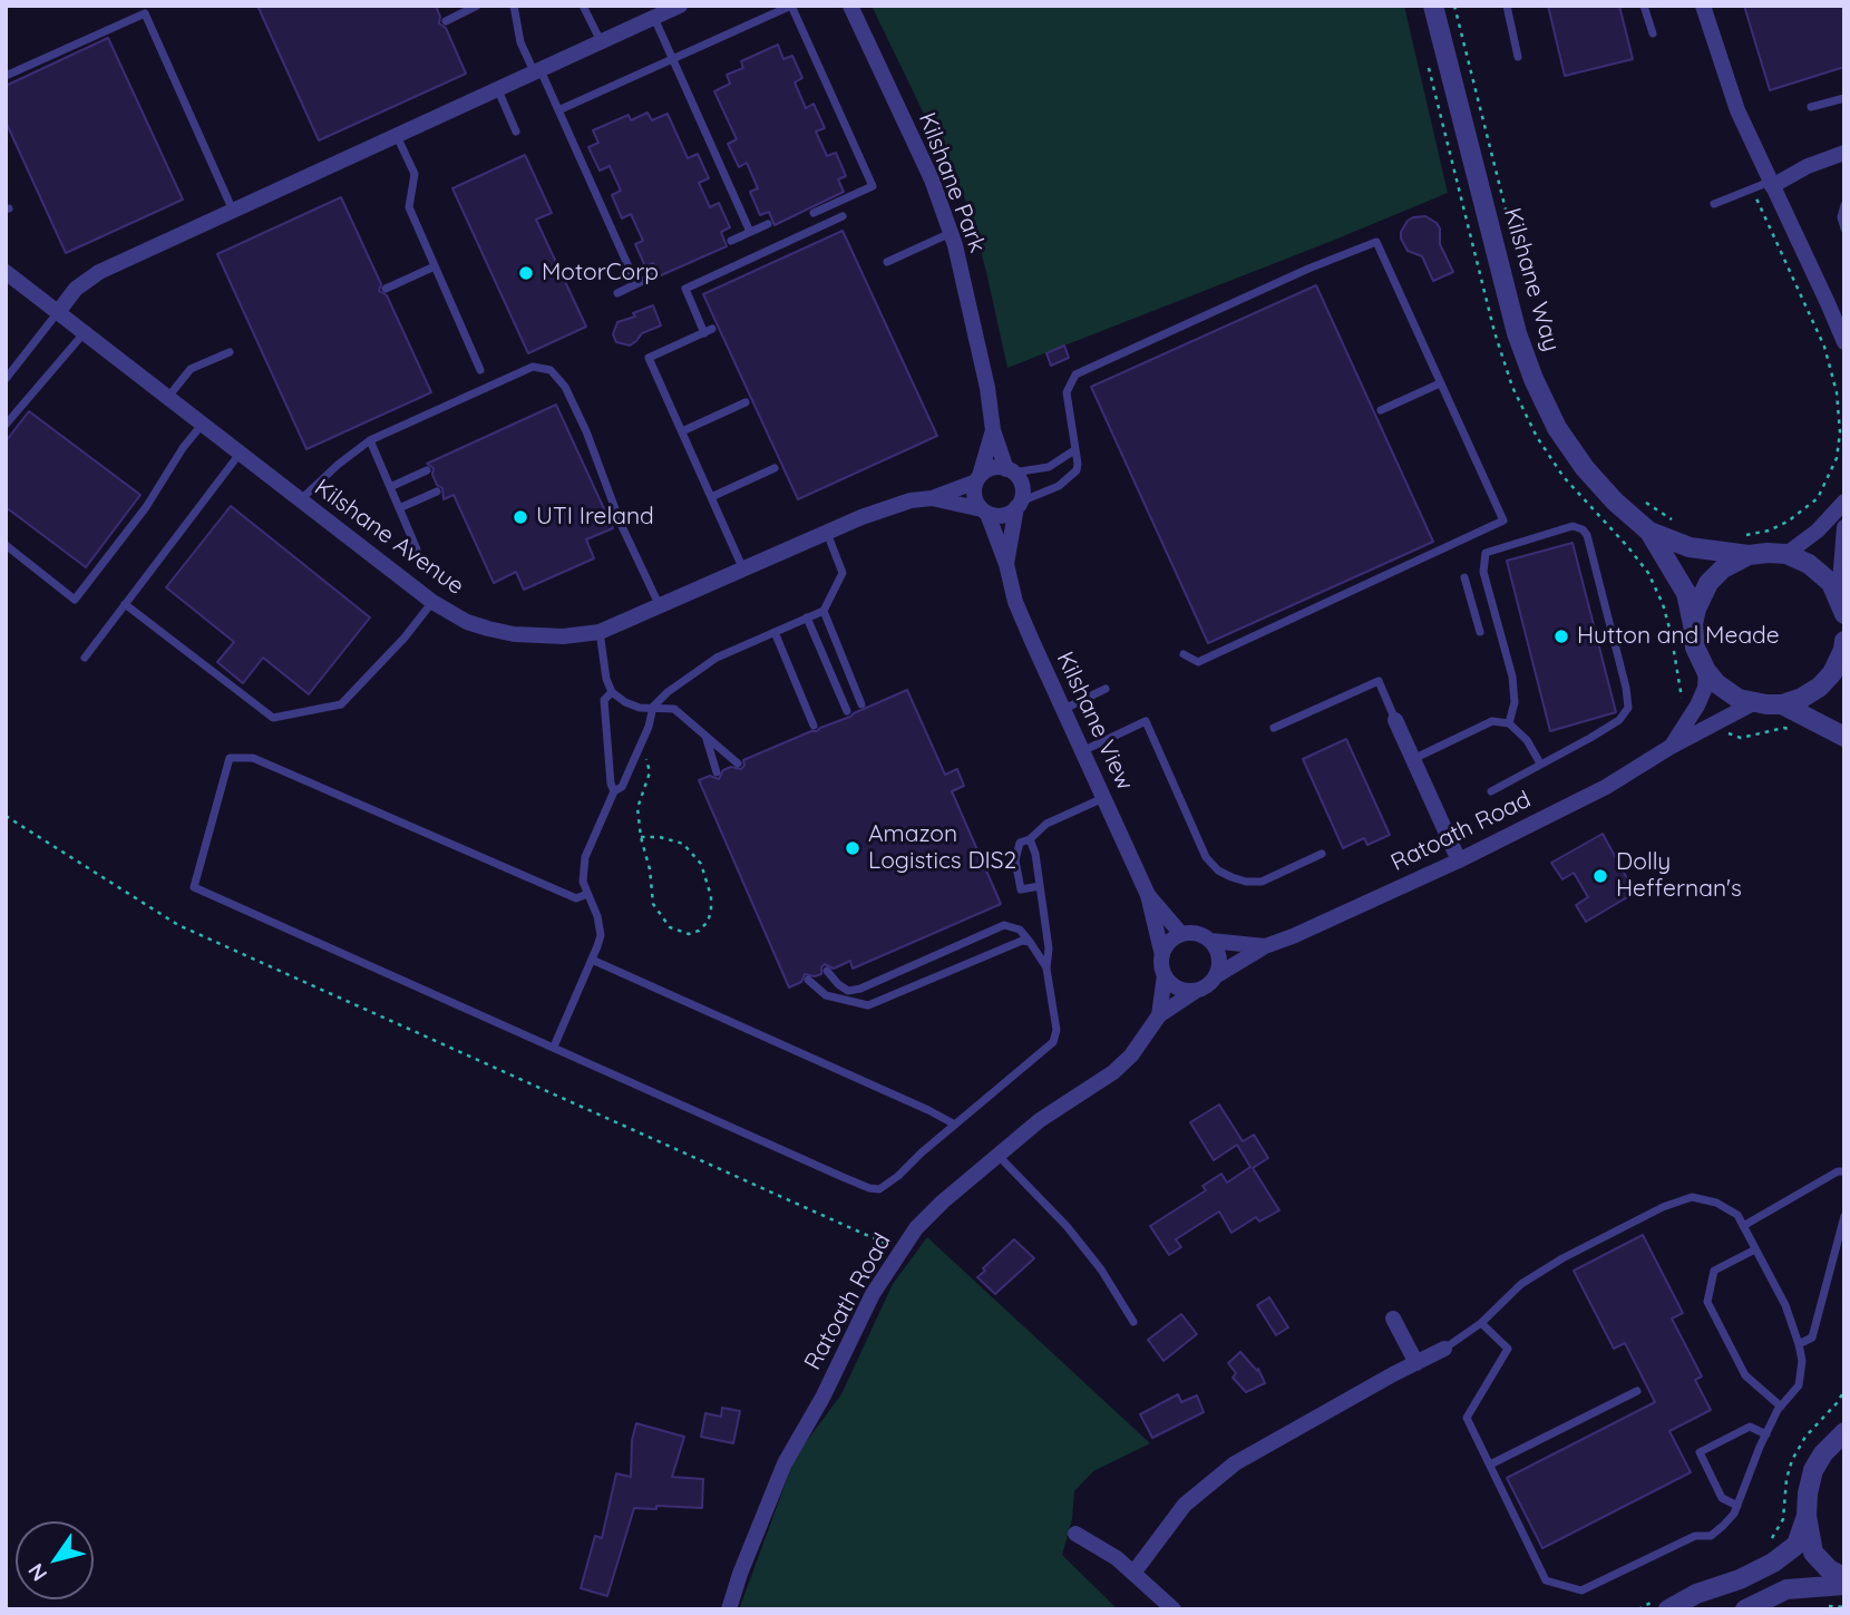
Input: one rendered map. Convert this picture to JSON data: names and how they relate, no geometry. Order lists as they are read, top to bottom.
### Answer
{
  "streets": {
    "street": [
      "Kilshane Park",
      "Kilshane Way",
      "Kilshane Avenue",
      "Kilshane View",
      "Ratoath Road"
    ]
  },
  "crossings": [
    ["Kilshane Park", "Kilshane Avenue"],
    ["Kilshane Park", "Kilshane View"],
    ["Kilshane Way", "Ratoath Road"],
    ["Kilshane Avenue", "Kilshane View"],
    ["Kilshane View", "Ratoath Road"]
  ],
  "places": [
    "MotorCorp",
    "UTI Ireland",
    "Hutton and Meade",
    "Amazon Logistics DIS2",
    "Dolly Heffernan's"
  ],
  "north": "bottom left"
}
